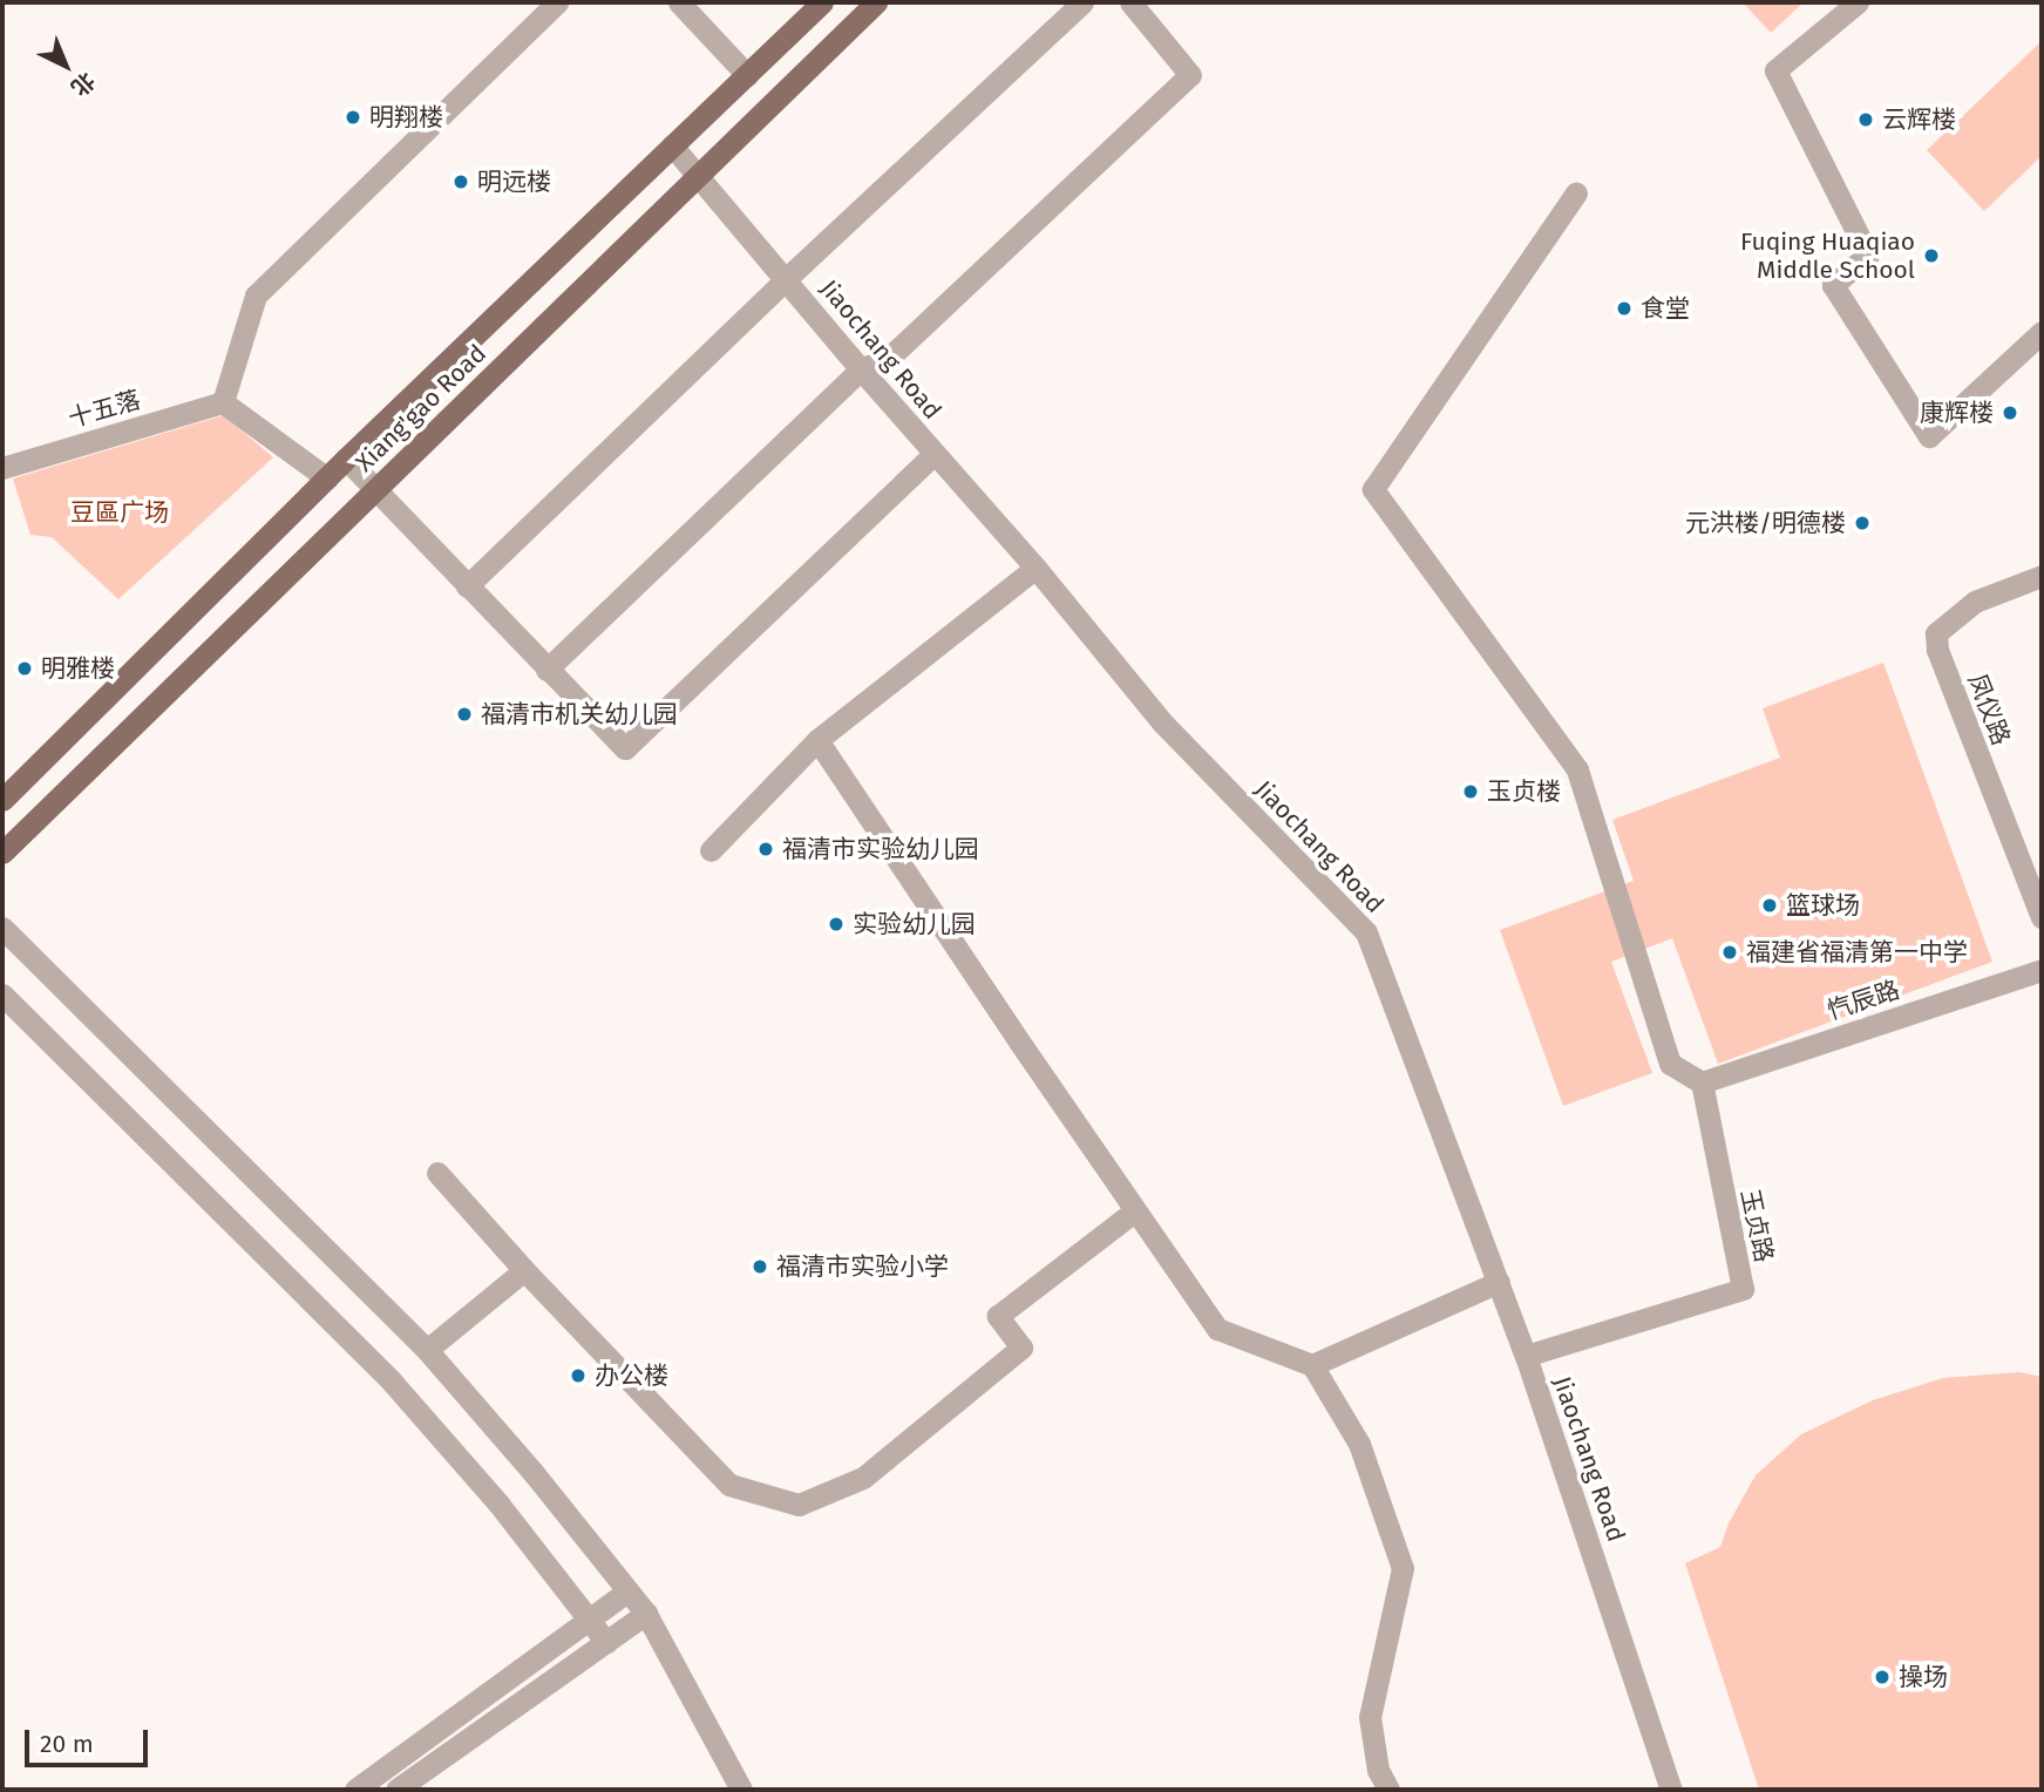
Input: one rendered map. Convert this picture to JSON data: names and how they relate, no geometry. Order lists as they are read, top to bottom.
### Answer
{
  "streets": {
    "main road": ["Xiang'gao Road"],
    "street": [
      "Jiaochang Road",
      "十五落",
      "凤仪路",
      "忾辰路",
      "玉贞路"
    ]
  },
  "crossings": [
    ["Jiaochang Road", "Xiang'gao Road"],
    ["Jiaochang Road", "玉贞路"],
    ["忾辰路", "玉贞路"]
  ],
  "parks": ["豆區广场"],
  "places": [
    "明翔楼",
    "云辉楼",
    "明远楼",
    "Fuqing Huaqiao Middle School",
    "食堂",
    "康辉楼",
    "元洪楼/明德楼",
    "明雅楼",
    "福清市机关幼儿园",
    "玉贞楼",
    "福清市实验幼儿园",
    "篮球场",
    "实验幼儿园",
    "福建省福清第一中学",
    "福清市实验小学",
    "办公楼",
    "操场"
  ],
  "scale_bar": "20 m",
  "north": "bottom right"
}
